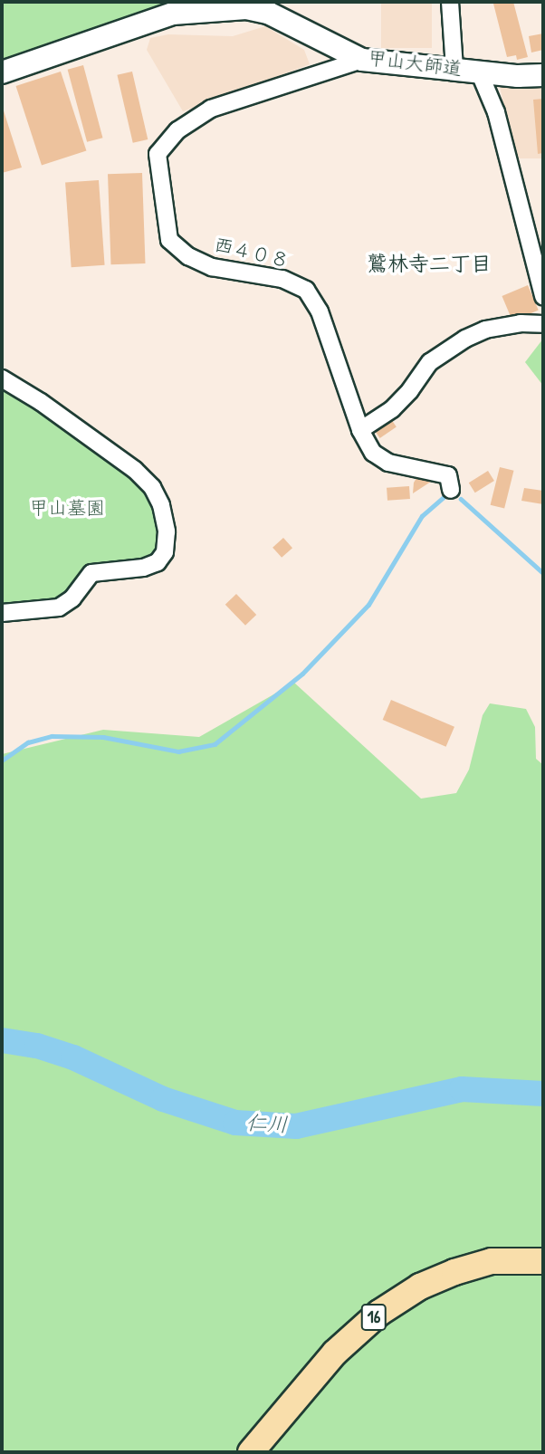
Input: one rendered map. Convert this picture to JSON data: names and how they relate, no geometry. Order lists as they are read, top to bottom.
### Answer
{
  "streets": {
    "main road": ["16"],
    "street": ["甲山大師道", "西４０８"]
  },
  "crossings": [
    ["甲山大師道", "西４０８"]
  ],
  "districts": ["鷲林寺二丁目"],
  "water": ["仁川"],
  "parks": ["甲山墓園"]
}
